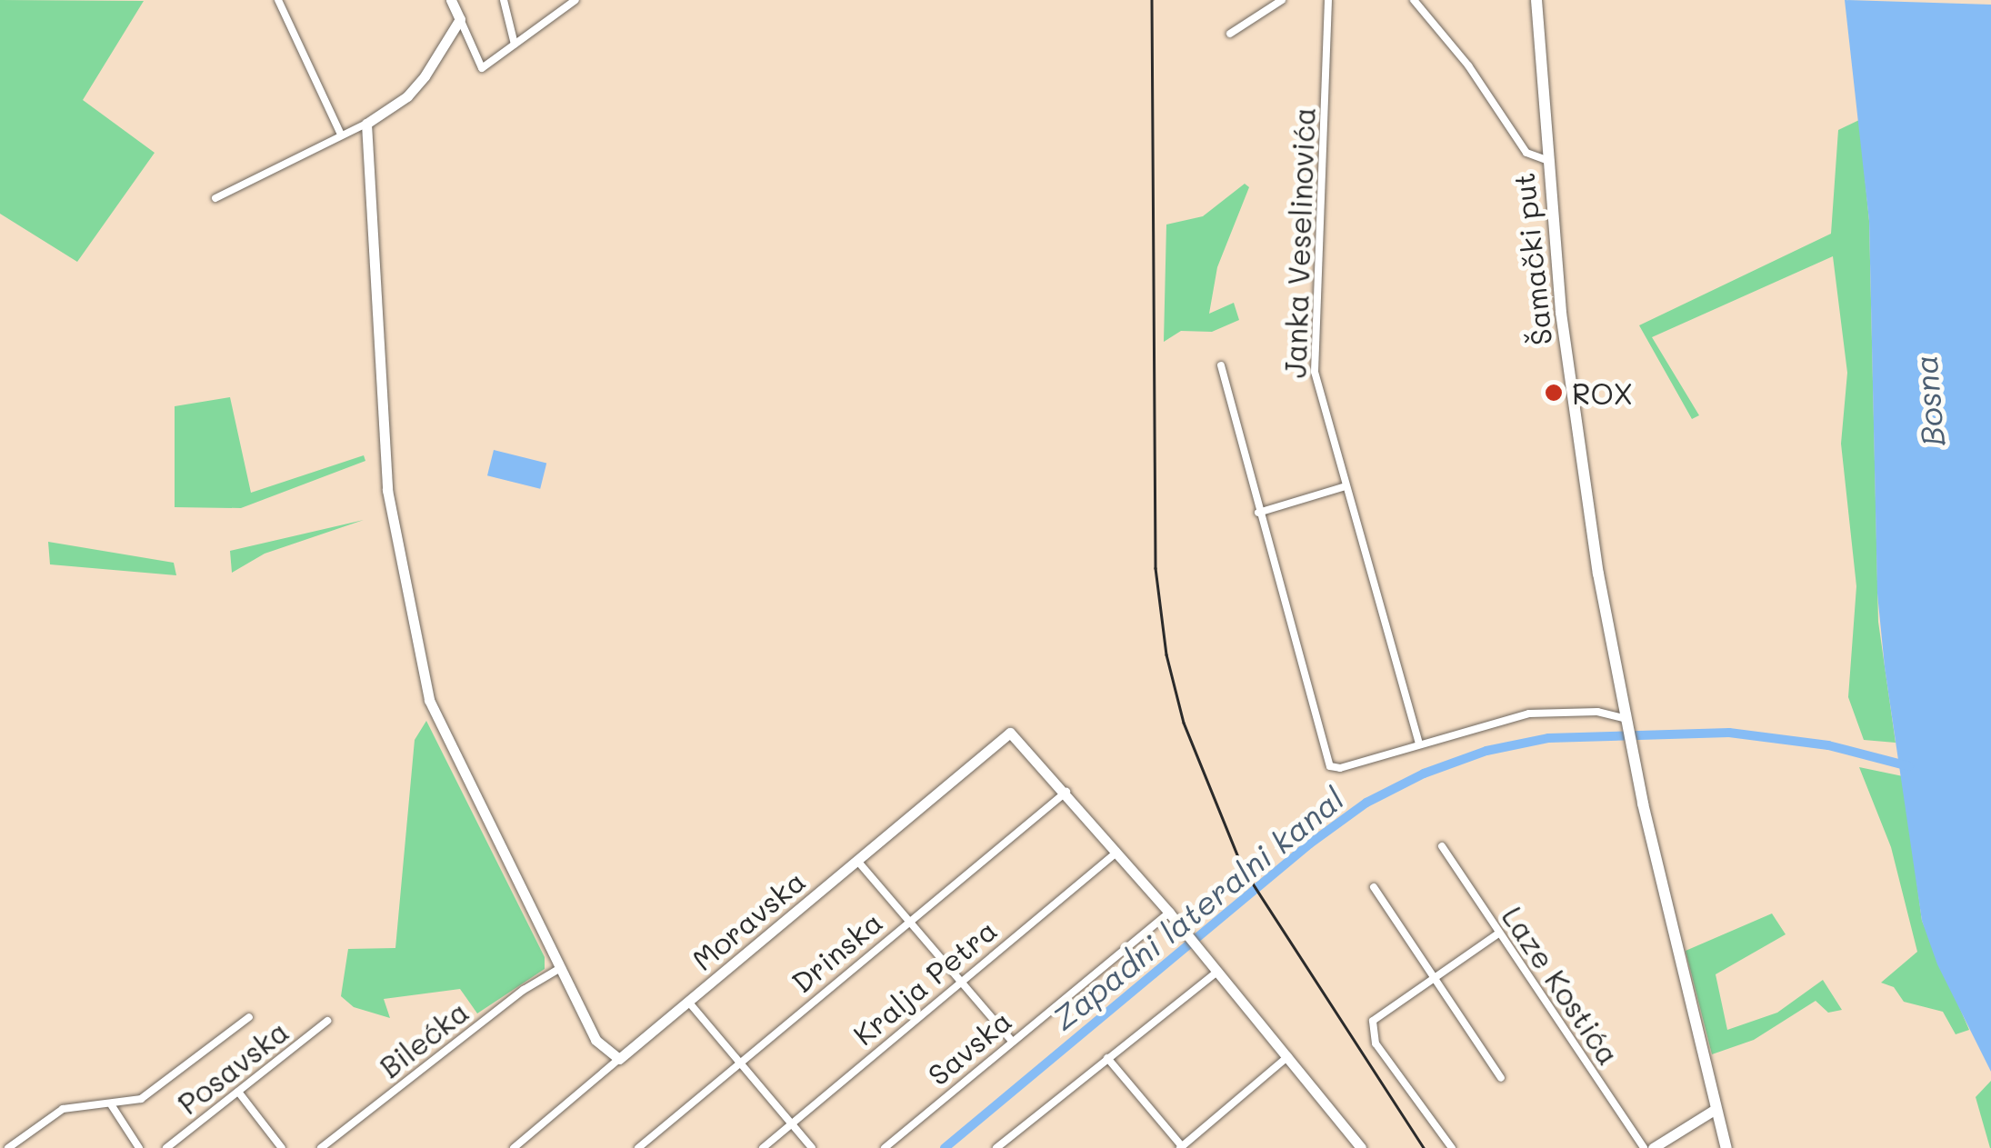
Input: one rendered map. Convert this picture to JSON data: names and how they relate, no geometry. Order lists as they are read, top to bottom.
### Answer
{
  "streets": {
    "main road": ["Šamački put"],
    "street": [
      "Janka Veselinovića",
      "Moravska",
      "Drinska",
      "Kralja Petra",
      "Laze Kostića",
      "Bilećka",
      "Savska",
      "Posavska"
    ]
  },
  "crossings": [
    ["Moravska", "Drinska"]
  ],
  "water": ["Bosna", "Zapadni lateralni kanal"],
  "places": ["ROX"]
}
